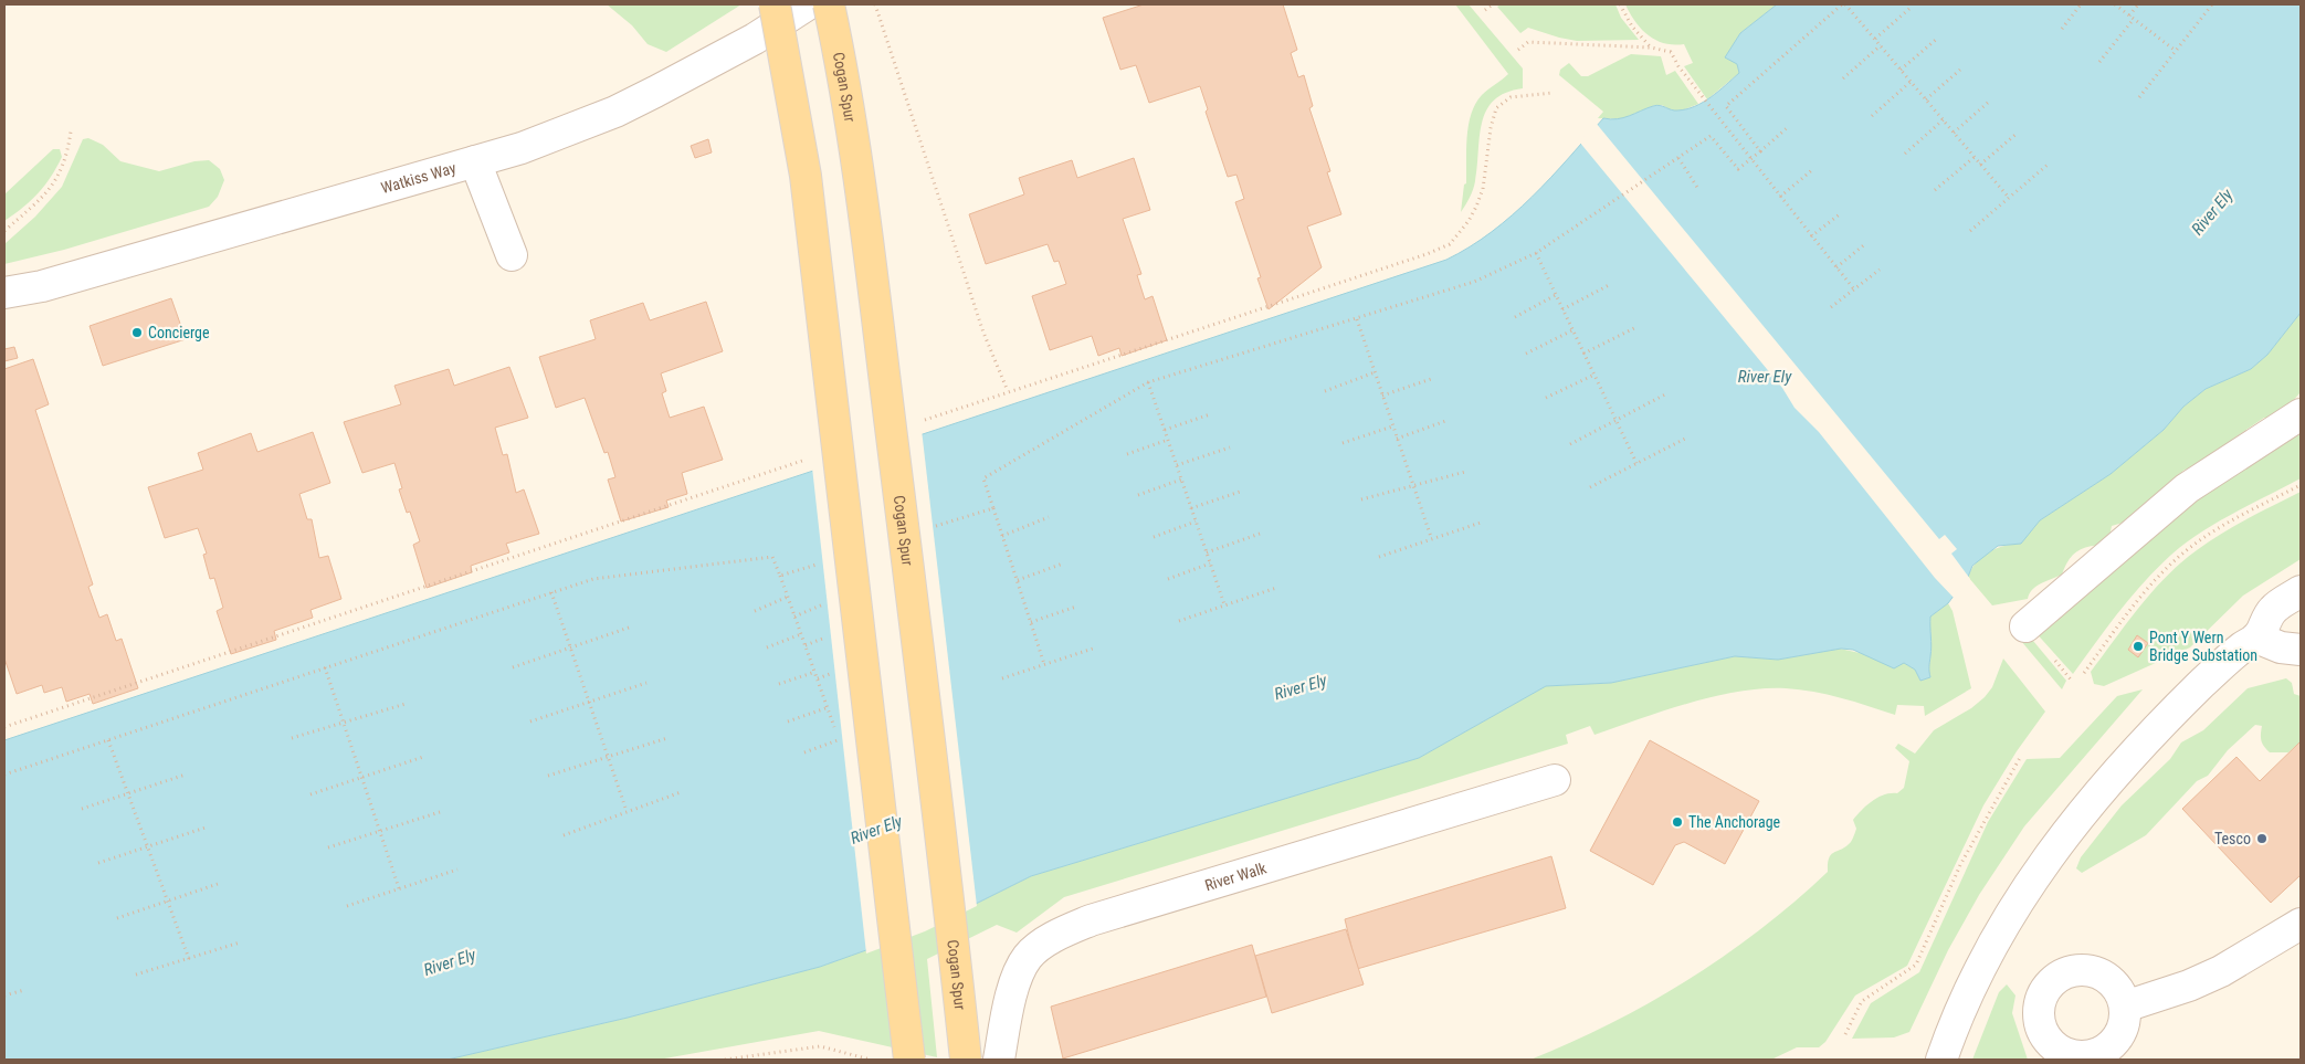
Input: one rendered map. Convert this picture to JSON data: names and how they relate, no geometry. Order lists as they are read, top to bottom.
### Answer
{
  "streets": {
    "main road": ["Cogan Spur"],
    "street": ["Watkiss Way", "River Walk"]
  },
  "water": ["River Ely"],
  "places": [
    "Concierge",
    "Pont Y Wern Bridge Substation",
    "The Anchorage",
    "Tesco"
  ]
}
